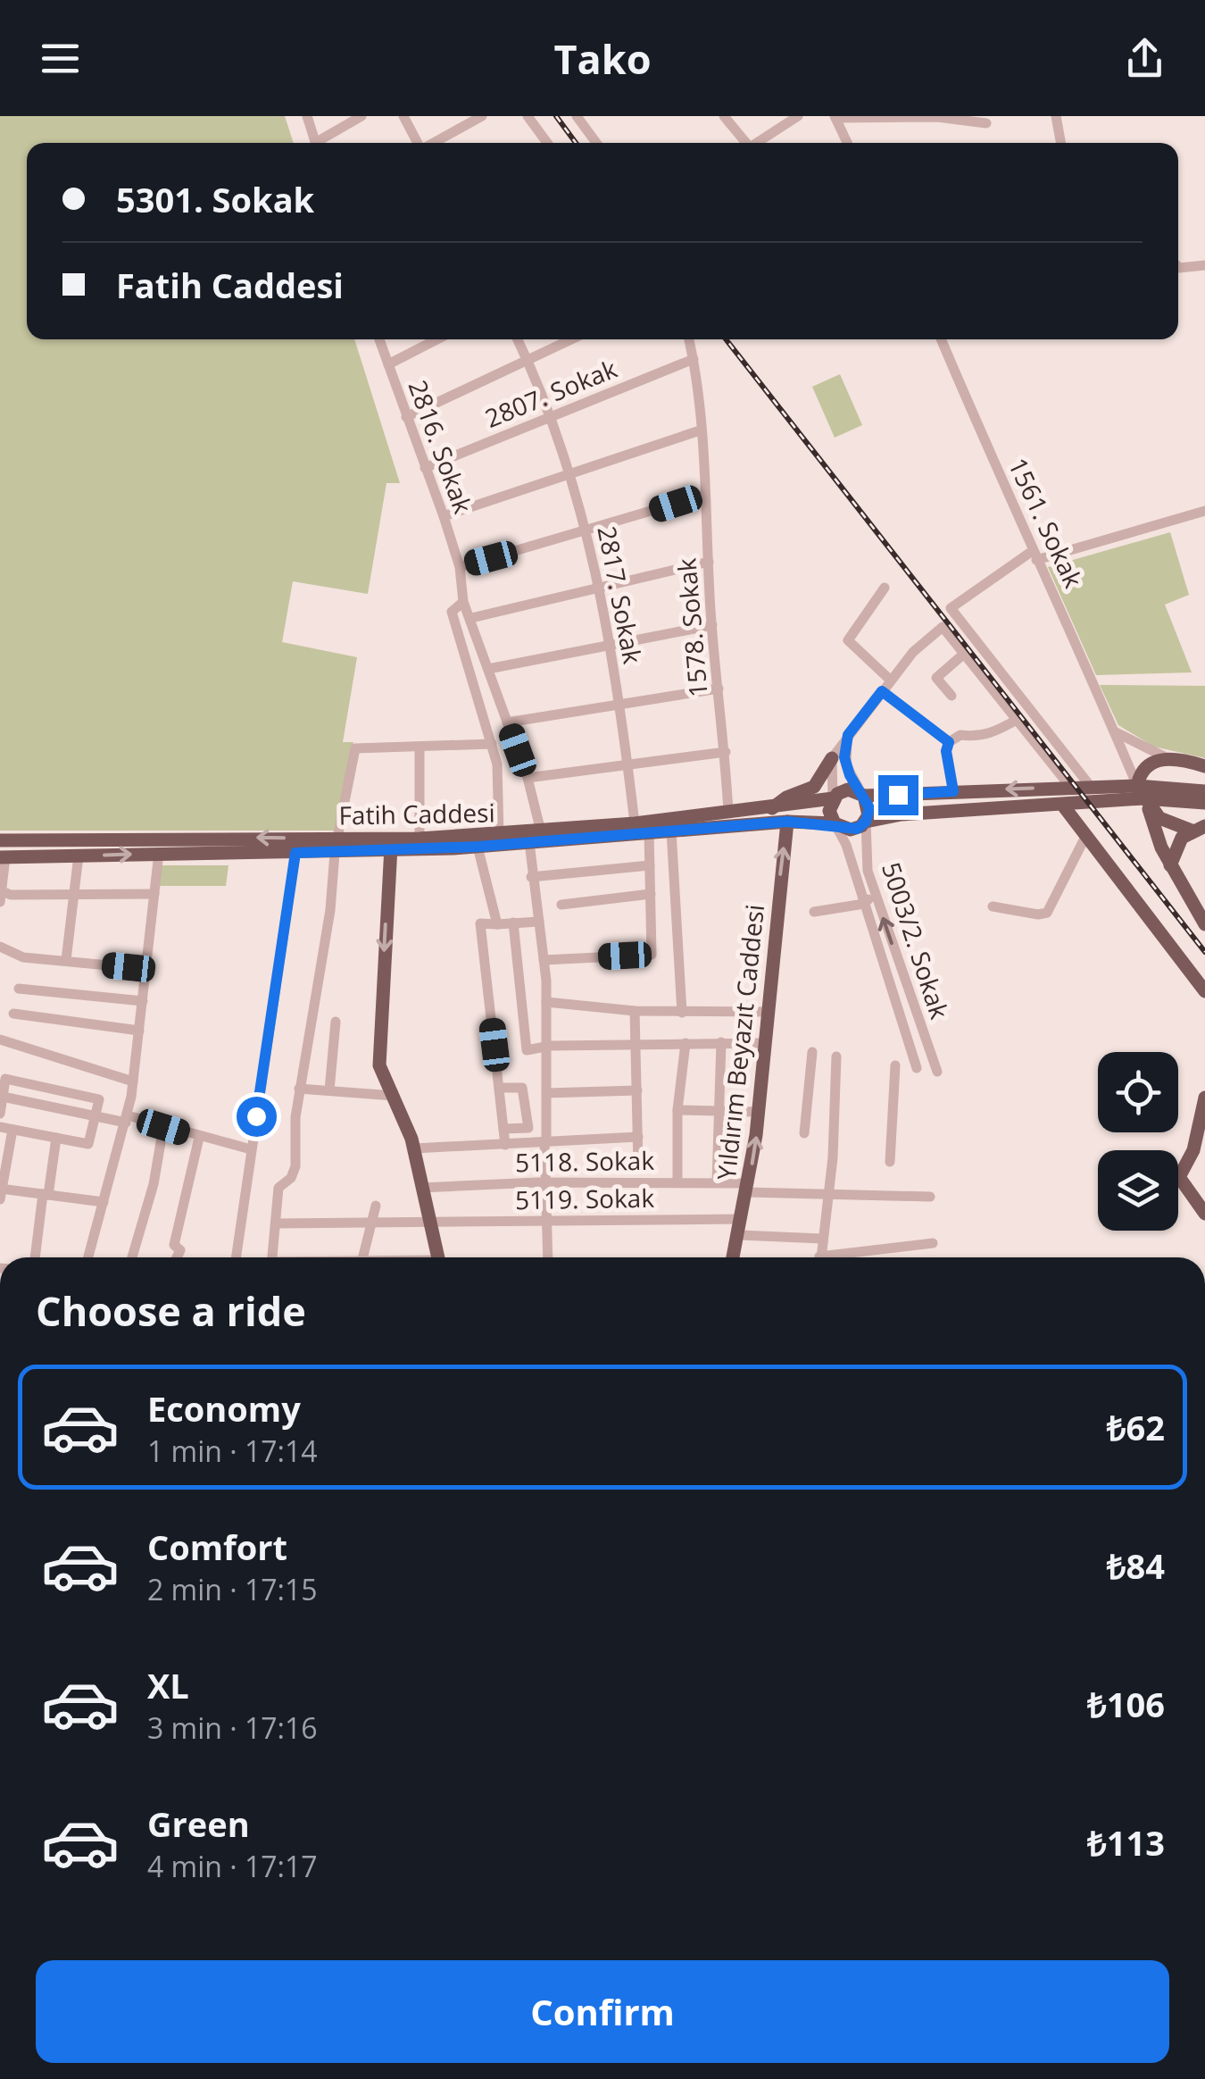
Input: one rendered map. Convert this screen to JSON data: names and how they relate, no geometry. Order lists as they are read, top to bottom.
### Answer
{
  "streets": {
    "main road": ["Fatih Caddesi", "Yıldırım Beyazıt Caddesi"],
    "street": [
      "2807. Sokak",
      "2816. Sokak",
      "1561. Sokak",
      "2817. Sokak",
      "1578. Sokak",
      "5003/2. Sokak",
      "5118. Sokak",
      "5119. Sokak"
    ]
  },
  "crossings": [
    ["2807. Sokak", "2816. Sokak"],
    ["2807. Sokak", "2817. Sokak"],
    ["2807. Sokak", "1578. Sokak"],
    ["2816. Sokak", "Fatih Caddesi"],
    ["2817. Sokak", "Fatih Caddesi"],
    ["1578. Sokak", "Fatih Caddesi"],
    ["Fatih Caddesi", "5003/2. Sokak"],
    ["Fatih Caddesi", "Yıldırım Beyazıt Caddesi"],
    ["Yıldırım Beyazıt Caddesi", "5118. Sokak"],
    ["Yıldırım Beyazıt Caddesi", "5119. Sokak"]
  ],
  "one_way": ["Yıldırım Beyazıt Caddesi"],
  "page": {
    "header": "Tako",
    "banner": ["5301. Sokak", "Fatih Caddesi"],
    "heading": "Choose a ride",
    "list": [
      {
        "name": "Economy",
        "note": "1 min · 17:14",
        "value": "₺62"
      },
      {
        "name": "Comfort",
        "note": "2 min · 17:15",
        "value": "₺84"
      },
      {
        "name": "XL",
        "note": "3 min · 17:16",
        "value": "₺106"
      },
      {
        "name": "Green",
        "note": "4 min · 17:17",
        "value": "₺113"
      }
    ],
    "buttons": "Confirm"
  }
}
